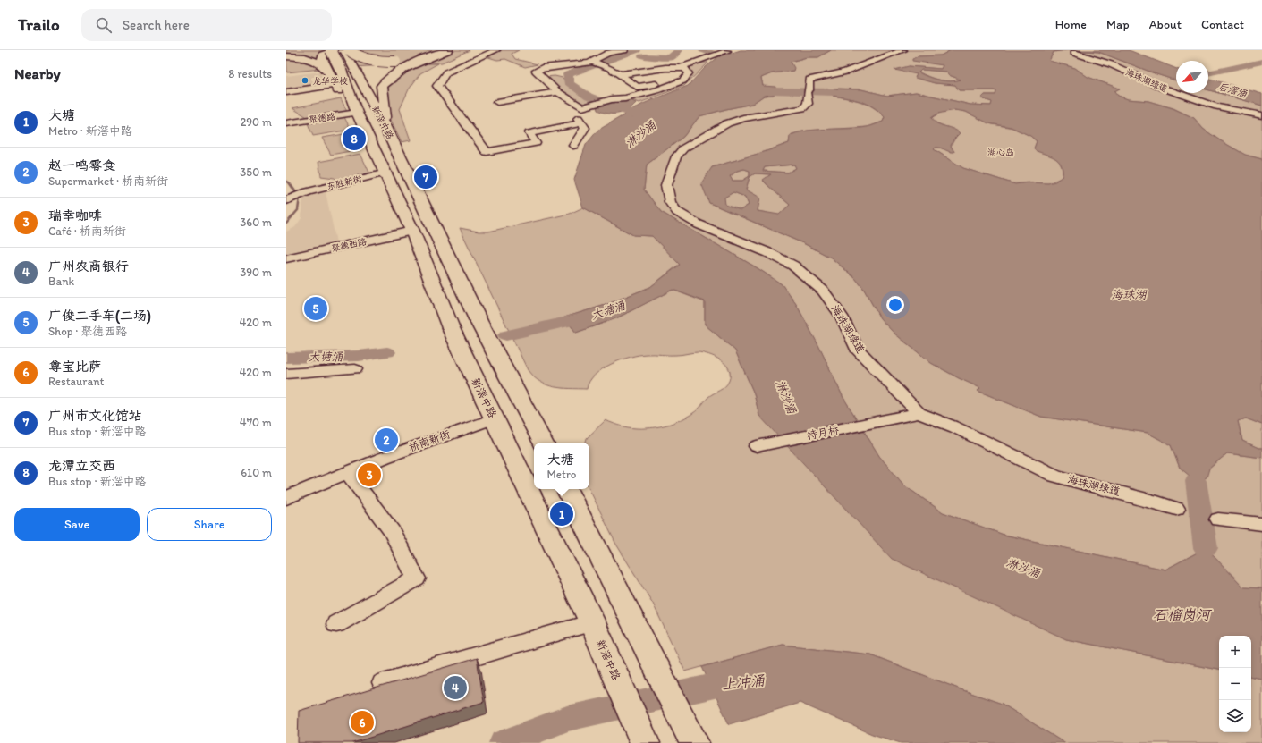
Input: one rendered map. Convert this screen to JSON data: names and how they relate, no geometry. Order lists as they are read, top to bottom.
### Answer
{
  "streets": {
    "highway": ["新滘中路"],
    "street": [
      "海珠湖绿道",
      "聚德路",
      "东胜新街",
      "聚德西路",
      "待月桥",
      "桥南新街"
    ]
  },
  "crossings": [
    ["海珠湖绿道", "待月桥"],
    ["聚德路", "新滘中路"],
    ["新滘中路", "东胜新街"],
    ["新滘中路", "聚德西路"],
    ["新滘中路", "桥南新街"]
  ],
  "water": [
    "后滘涌",
    "淋沙涌",
    "海珠湖",
    "大塘涌",
    "石榴岗河",
    "上冲涌"
  ],
  "parks": ["湖心岛"],
  "places": ["龙华学校"],
  "north": "bottom left",
  "page": {
    "header": "Trailo",
    "search": "Search here",
    "nav": [
      "Home",
      "Map",
      "About",
      "Contact"
    ],
    "heading": ["Nearby", "8 results"],
    "list": [
      {
        "mark": "1",
        "name": "大塘",
        "note": "Metro · 新滘中路",
        "value": "290 m"
      },
      {
        "mark": "2",
        "name": "赵一鸣零食",
        "note": "Supermarket · 桥南新街",
        "value": "350 m"
      },
      {
        "mark": "3",
        "name": "瑞幸咖啡",
        "note": "Café · 桥南新街",
        "value": "360 m"
      },
      {
        "mark": "4",
        "name": "广州农商银行",
        "note": "Bank",
        "value": "390 m"
      },
      {
        "mark": "5",
        "name": "广俊二手车(二场)",
        "note": "Shop · 聚德西路",
        "value": "420 m"
      },
      {
        "mark": "6",
        "name": "尊宝比萨",
        "note": "Restaurant",
        "value": "420 m"
      },
      {
        "mark": "7",
        "name": "广州市文化馆站",
        "note": "Bus stop · 新滘中路",
        "value": "470 m"
      },
      {
        "mark": "8",
        "name": "龙潭立交西",
        "note": "Bus stop · 新滘中路",
        "value": "610 m"
      }
    ],
    "pins": [
      "8",
      "7",
      "5",
      "2",
      "3",
      "1",
      "4",
      "6"
    ],
    "popup": ["大塘", "Metro"],
    "buttons": ["Save", "Share"],
    "map_buttons": ["+", "−"]
  }
}
